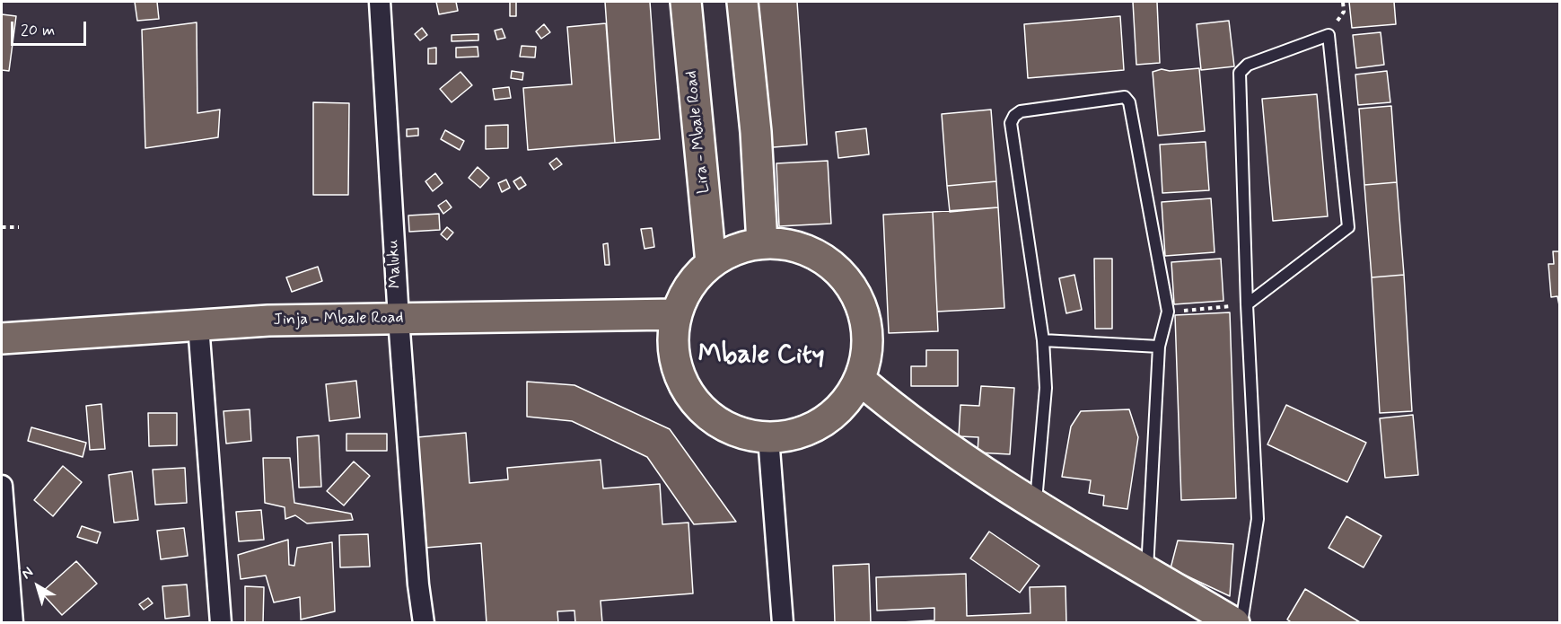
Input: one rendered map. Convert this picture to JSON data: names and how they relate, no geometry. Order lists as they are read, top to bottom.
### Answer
{
  "streets": {
    "main road": ["Lira - Mbale Road", "Jinja - Mbale Road"],
    "street": ["Maluku"]
  },
  "crossings": [
    ["Maluku", "Jinja - Mbale Road"]
  ],
  "districts": ["Mbale City"],
  "scale_bar": "20 m",
  "north": "top left"
}
